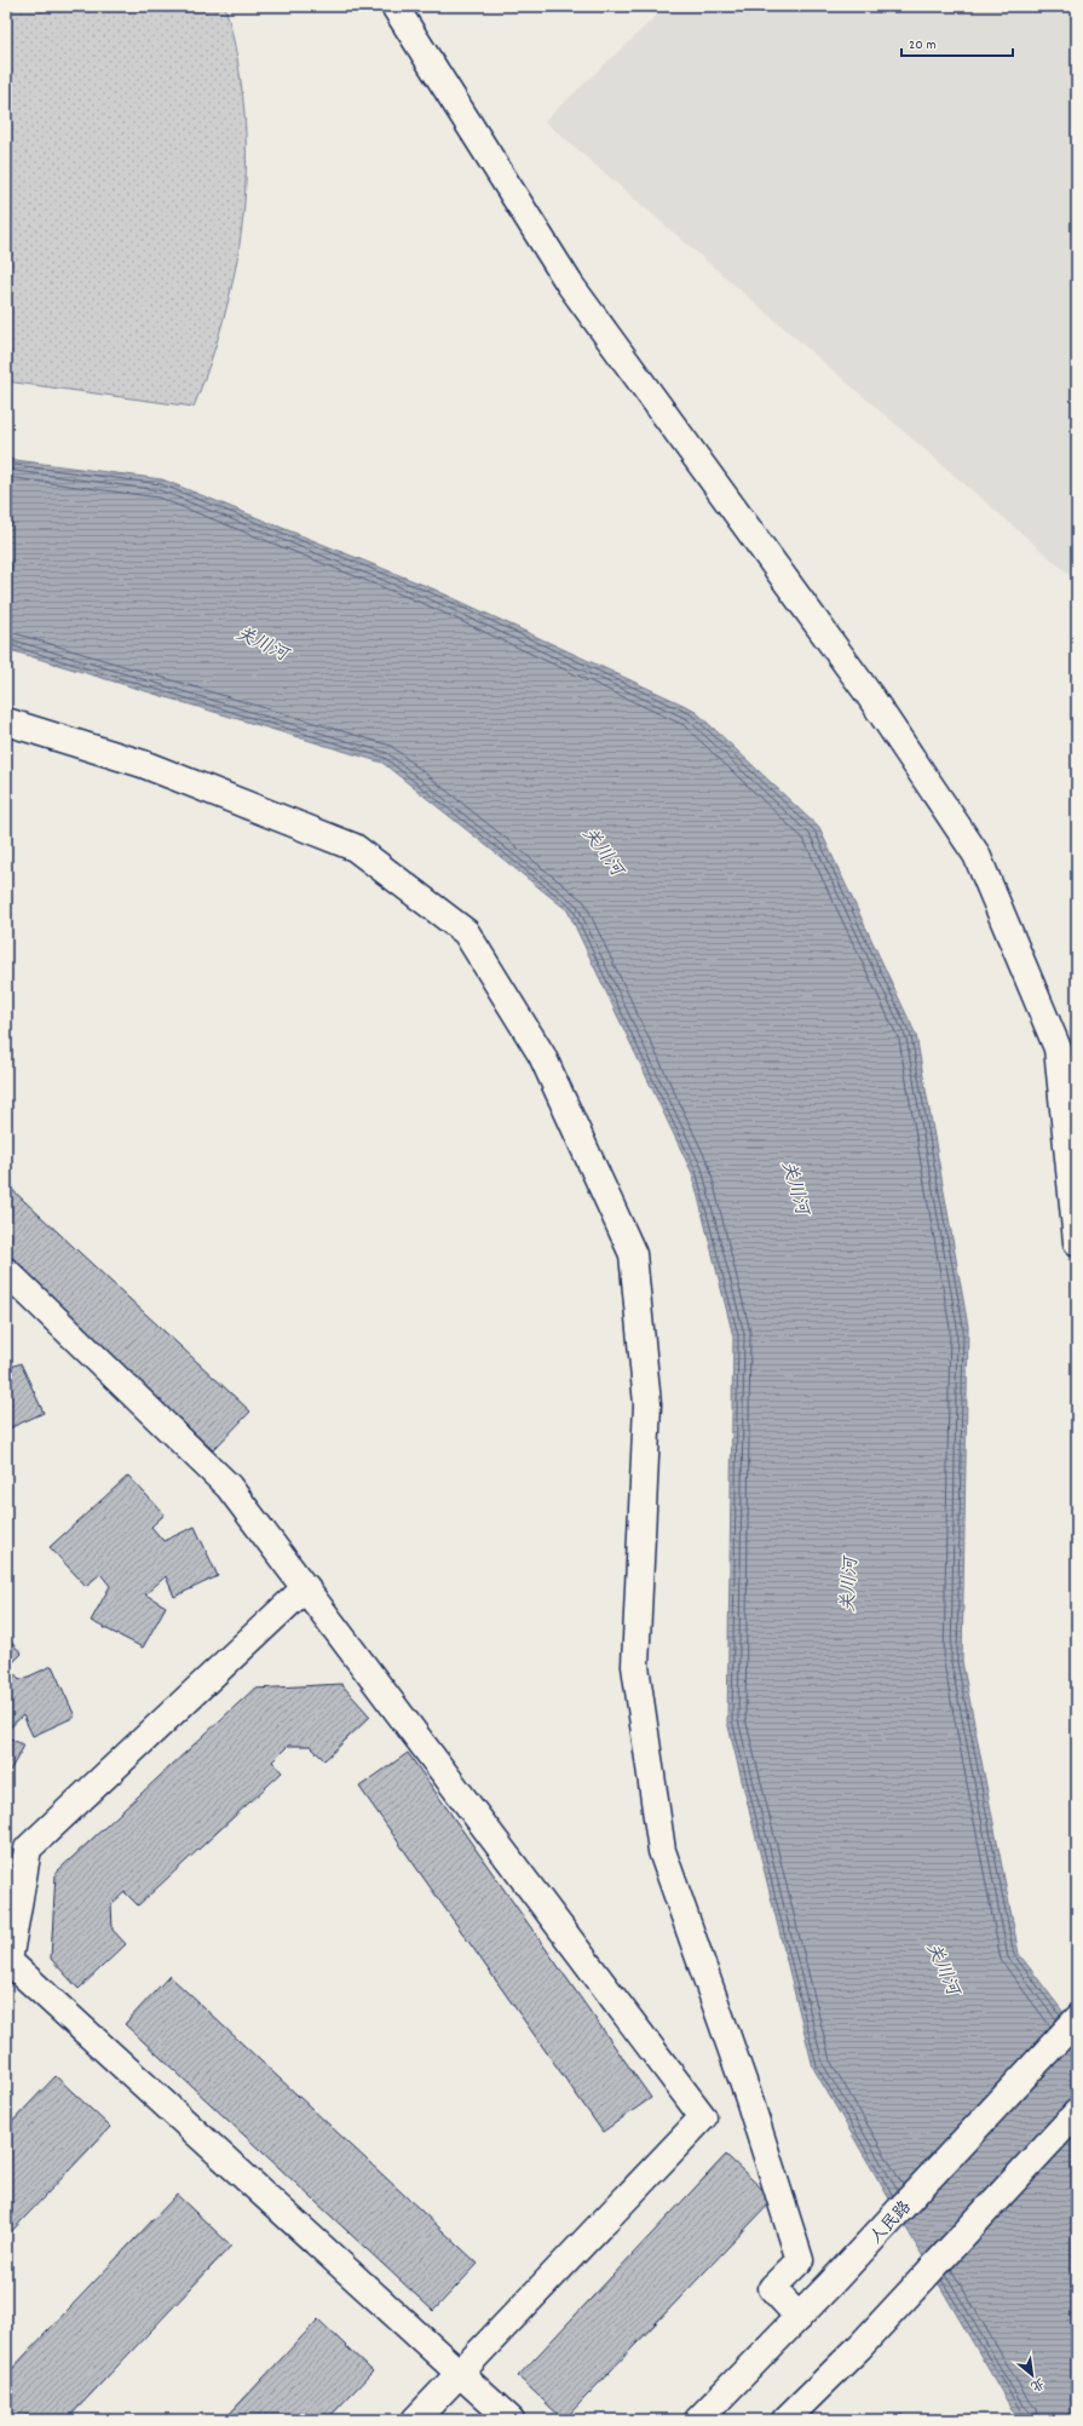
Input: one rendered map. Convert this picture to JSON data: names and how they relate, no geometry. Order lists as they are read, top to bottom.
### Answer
{
  "streets": {
    "street": ["人民路"]
  },
  "water": ["关川河"],
  "scale_bar": "20 m",
  "north": "bottom right"
}
